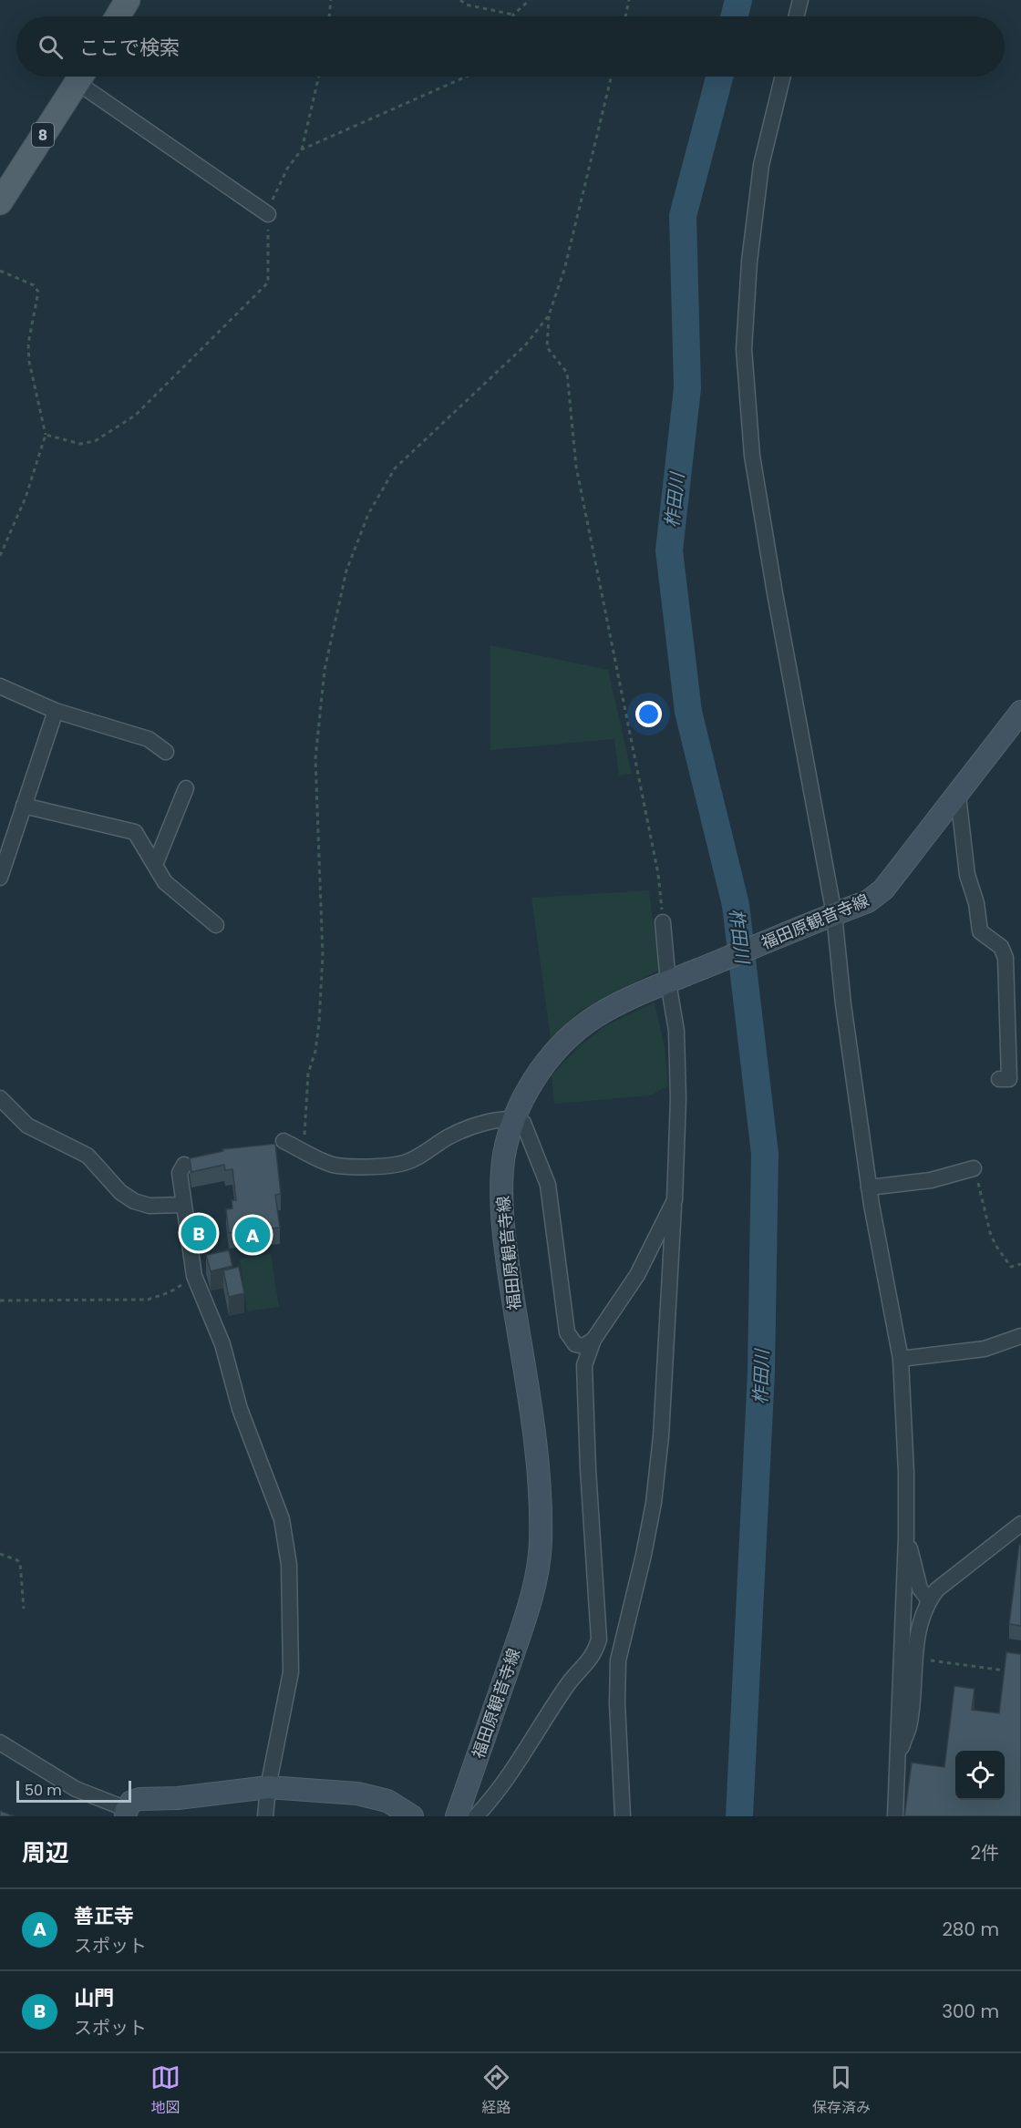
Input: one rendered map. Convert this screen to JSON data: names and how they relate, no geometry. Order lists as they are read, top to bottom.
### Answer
{
  "streets": {
    "main road": ["8", "福田原観音寺線"]
  },
  "water": ["柞田川"],
  "scale_bar": "50 m",
  "page": {
    "search": "ここで検索",
    "pins": ["B", "A"],
    "scale": "50 m",
    "heading": ["周辺", "2件"],
    "list": [
      {
        "mark": "A",
        "name": "善正寺",
        "note": "スポット",
        "value": "280 m"
      },
      {
        "mark": "B",
        "name": "山門",
        "note": "スポット",
        "value": "300 m"
      }
    ],
    "nav": ["地図", "経路", "保存済み"]
  }
}
